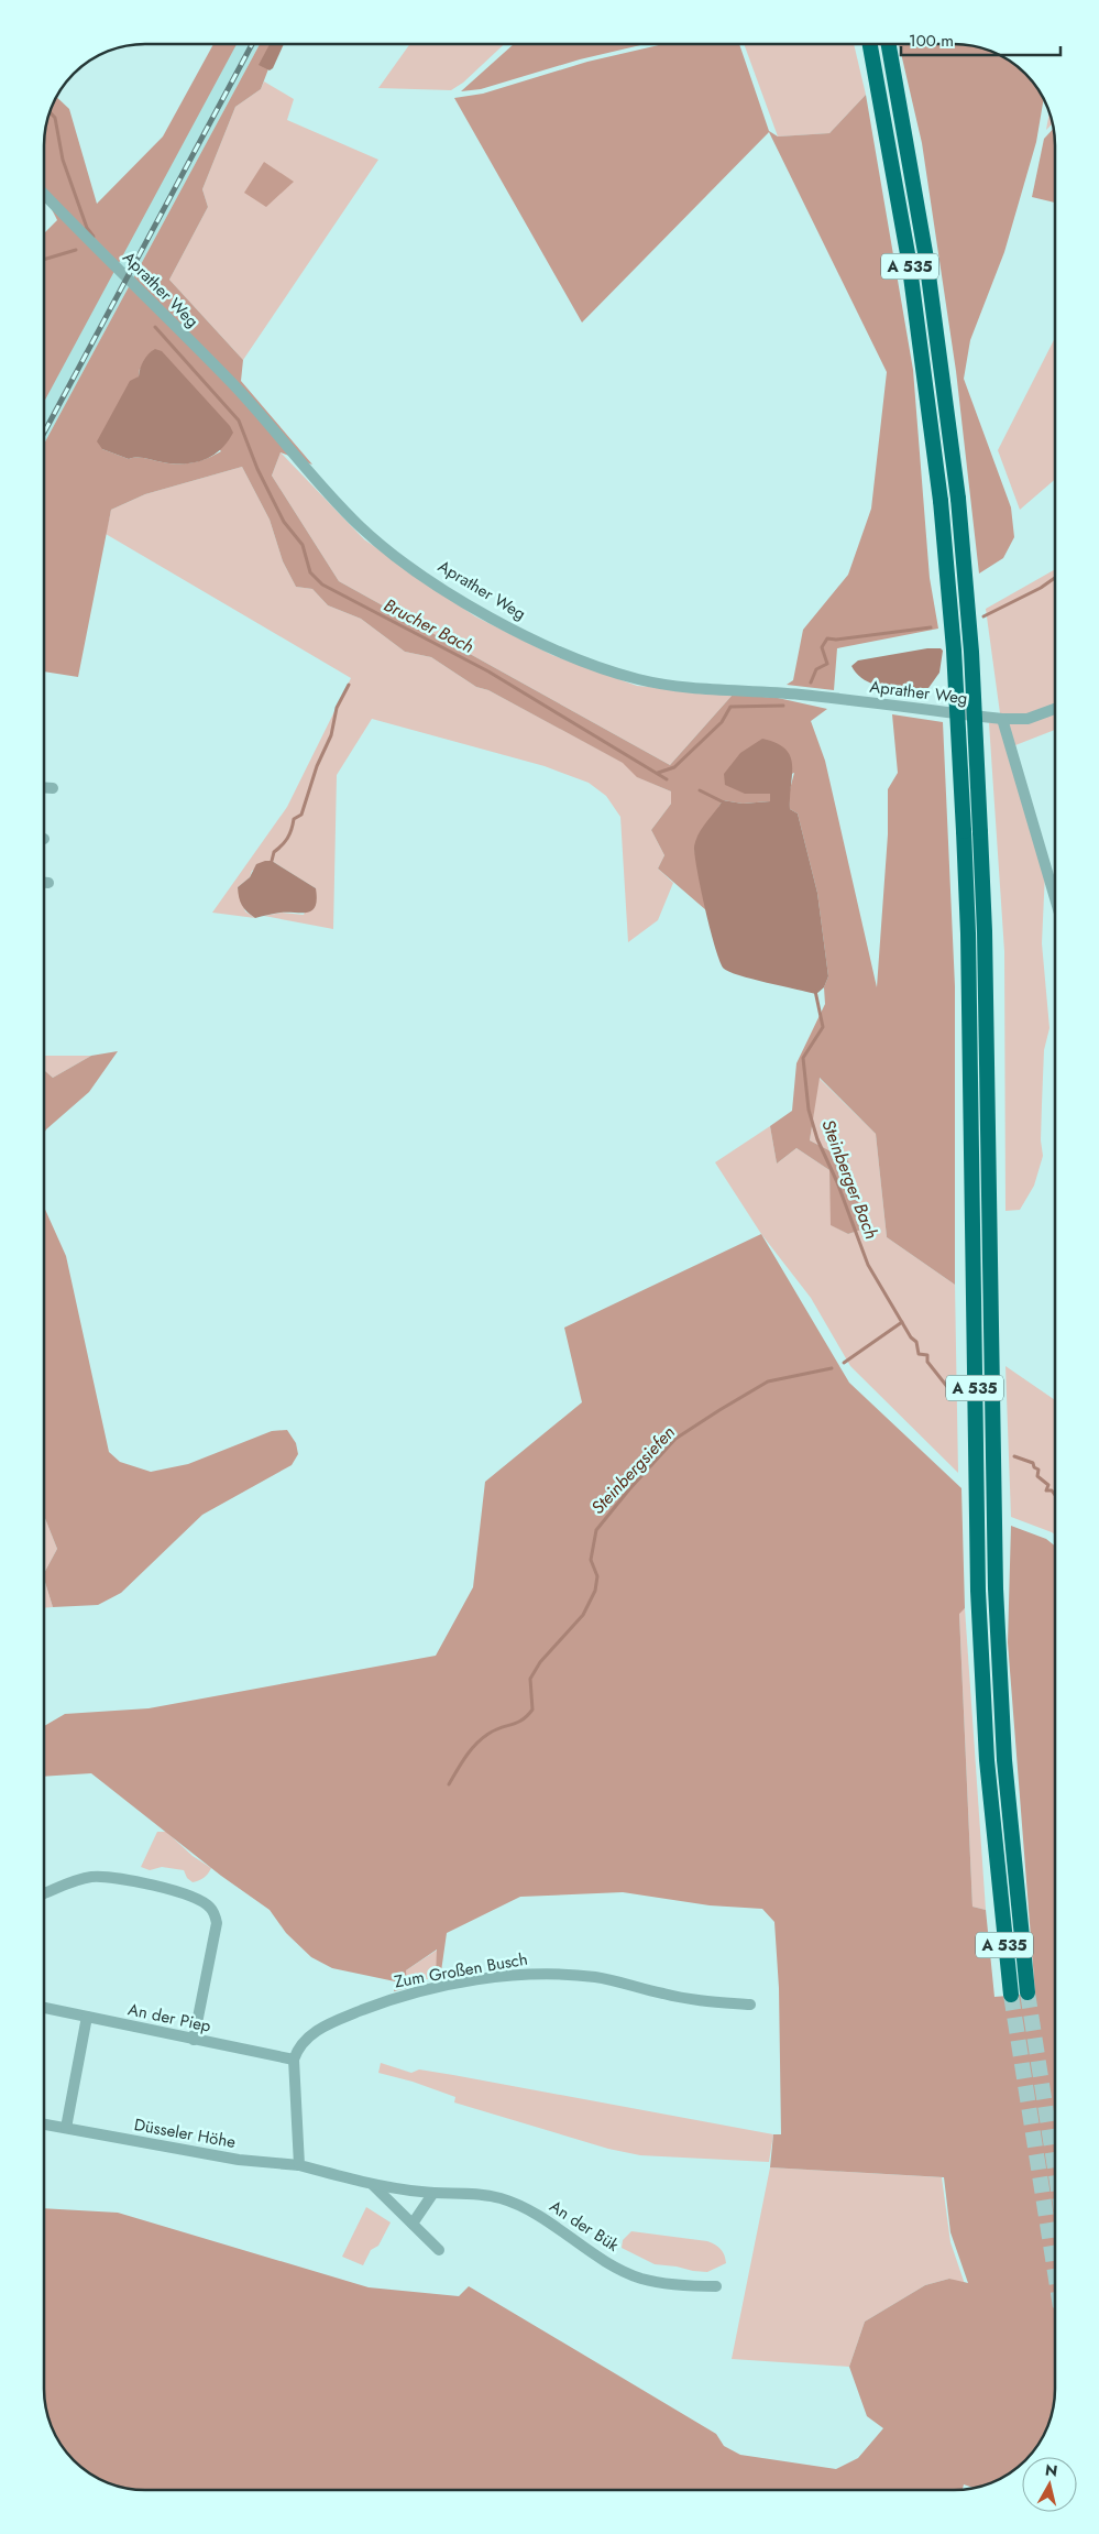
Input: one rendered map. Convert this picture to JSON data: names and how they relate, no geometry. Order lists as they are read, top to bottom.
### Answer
{
  "streets": {
    "highway": ["A 535"],
    "street": [
      "Aprather Weg",
      "Zum Großen Busch",
      "An der Piep",
      "Düsseler Höhe",
      "An der Bük"
    ]
  },
  "crossings": [
    ["Zum Großen Busch", "An der Piep"],
    ["Düsseler Höhe", "An der Bük"]
  ],
  "water": ["Brucher Bach", "Steinberger Bach", "Steinbergsiefen"],
  "scale_bar": "100 m",
  "north": "top"
}
